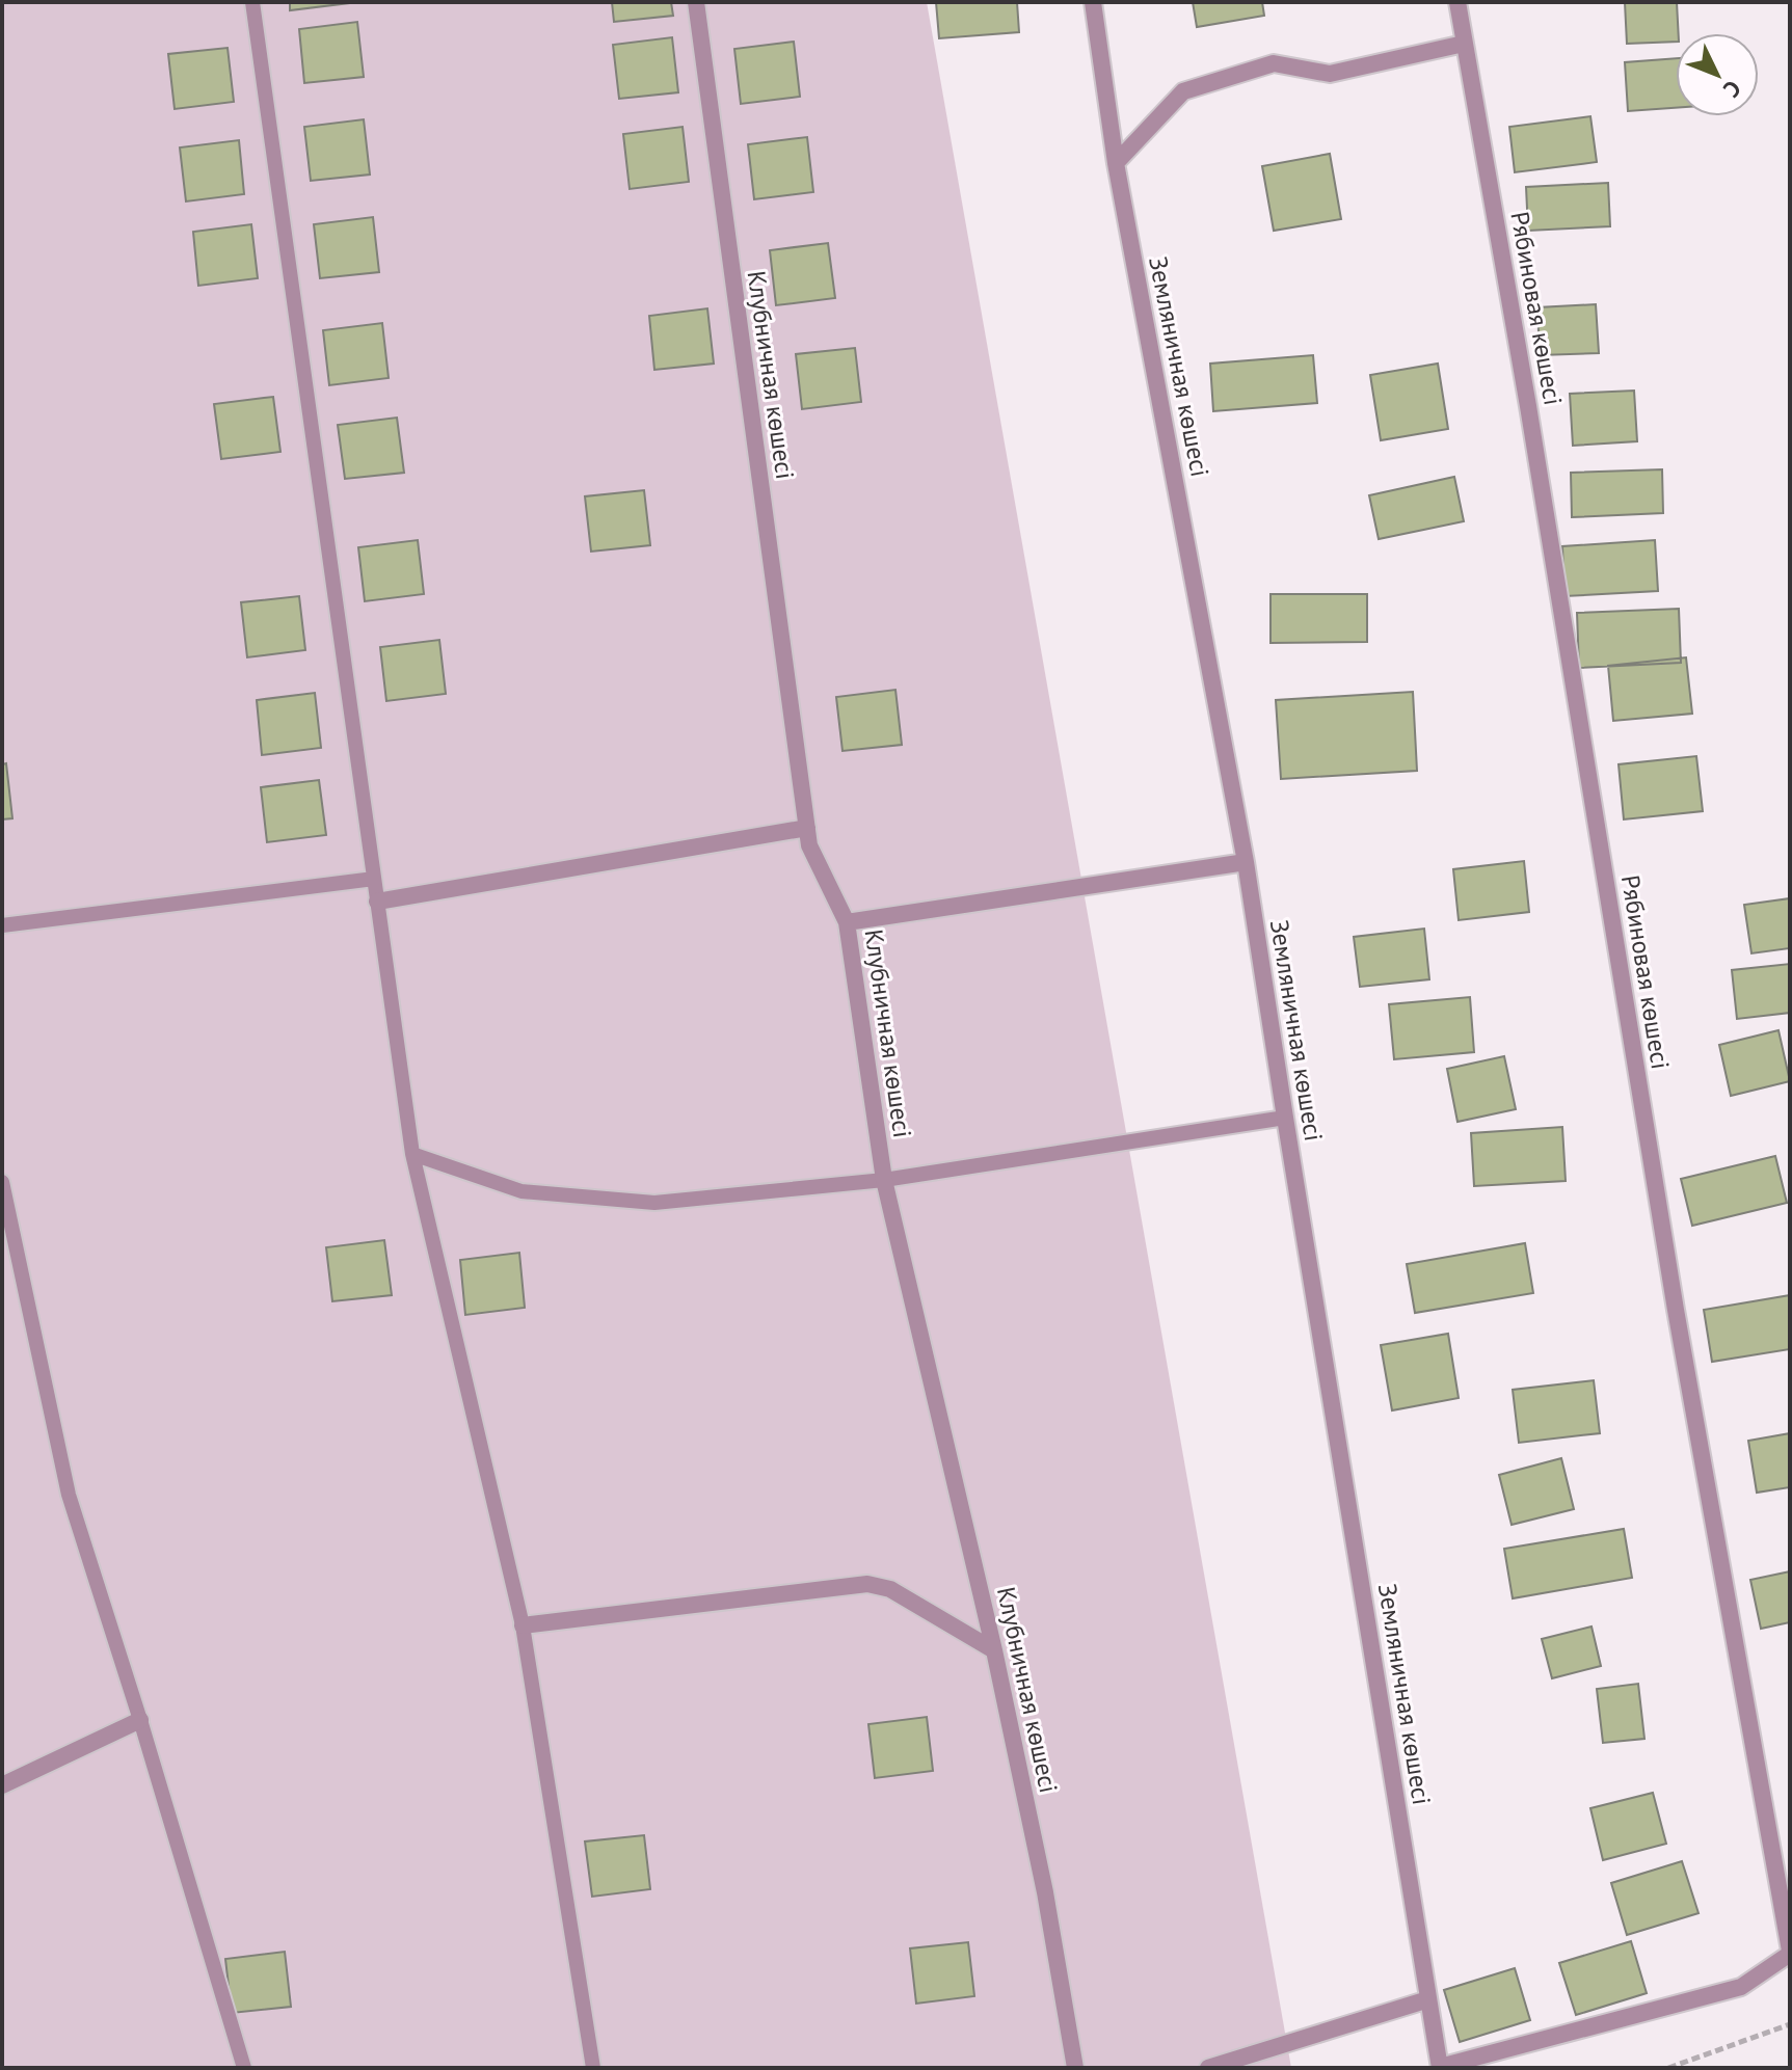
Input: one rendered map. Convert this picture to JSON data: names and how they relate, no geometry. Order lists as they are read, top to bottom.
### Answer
{
  "streets": {
    "street": ["Рябиновая көшесі", "Земляничная көшесі", "Клубничная көшесі"]
  },
  "crossings": [
    ["Рябиновая көшесі", "Земляничная көшесі"]
  ],
  "north": "bottom right"
}
